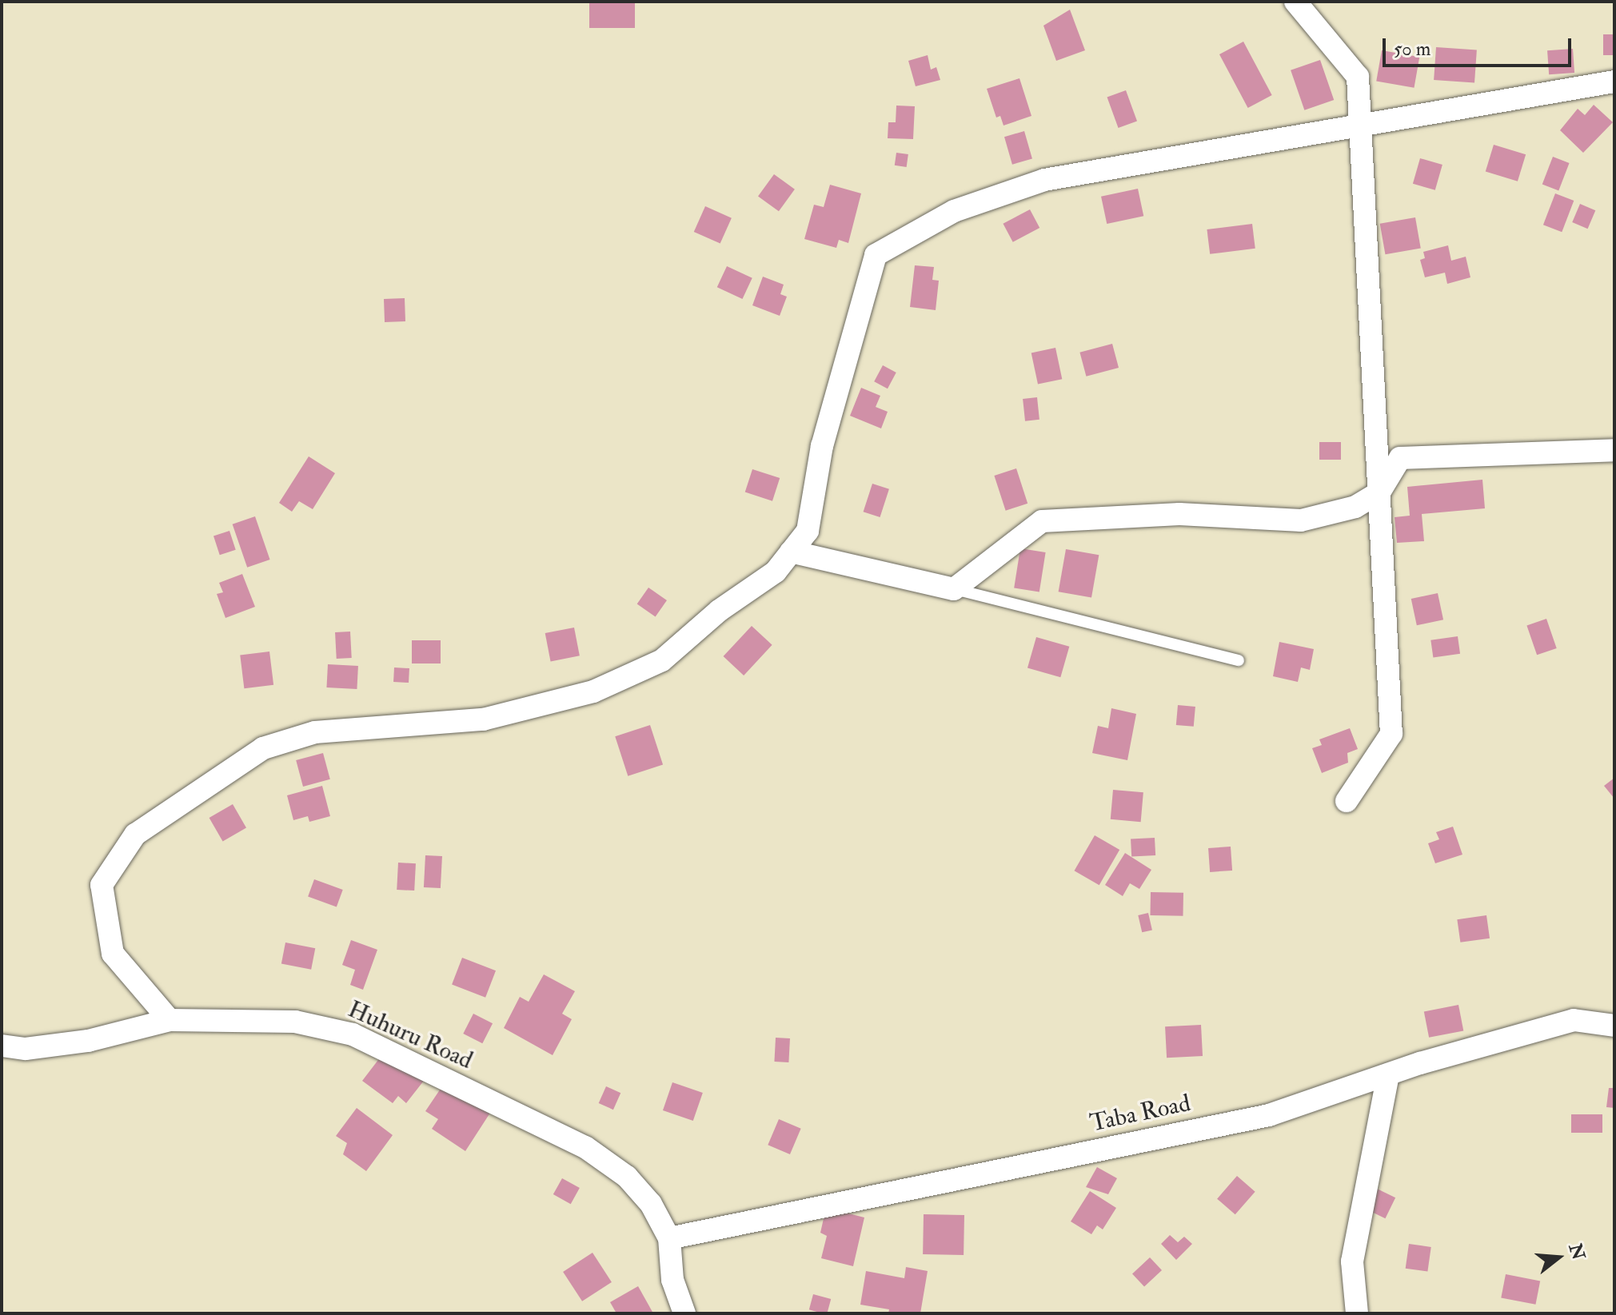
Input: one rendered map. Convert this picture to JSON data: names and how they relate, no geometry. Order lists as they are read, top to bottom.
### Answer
{
  "streets": {
    "street": ["Huhuru Road", "Taba Road"]
  },
  "crossings": [
    ["Huhuru Road", "Taba Road"]
  ],
  "scale_bar": "50 m",
  "north": "right"
}
